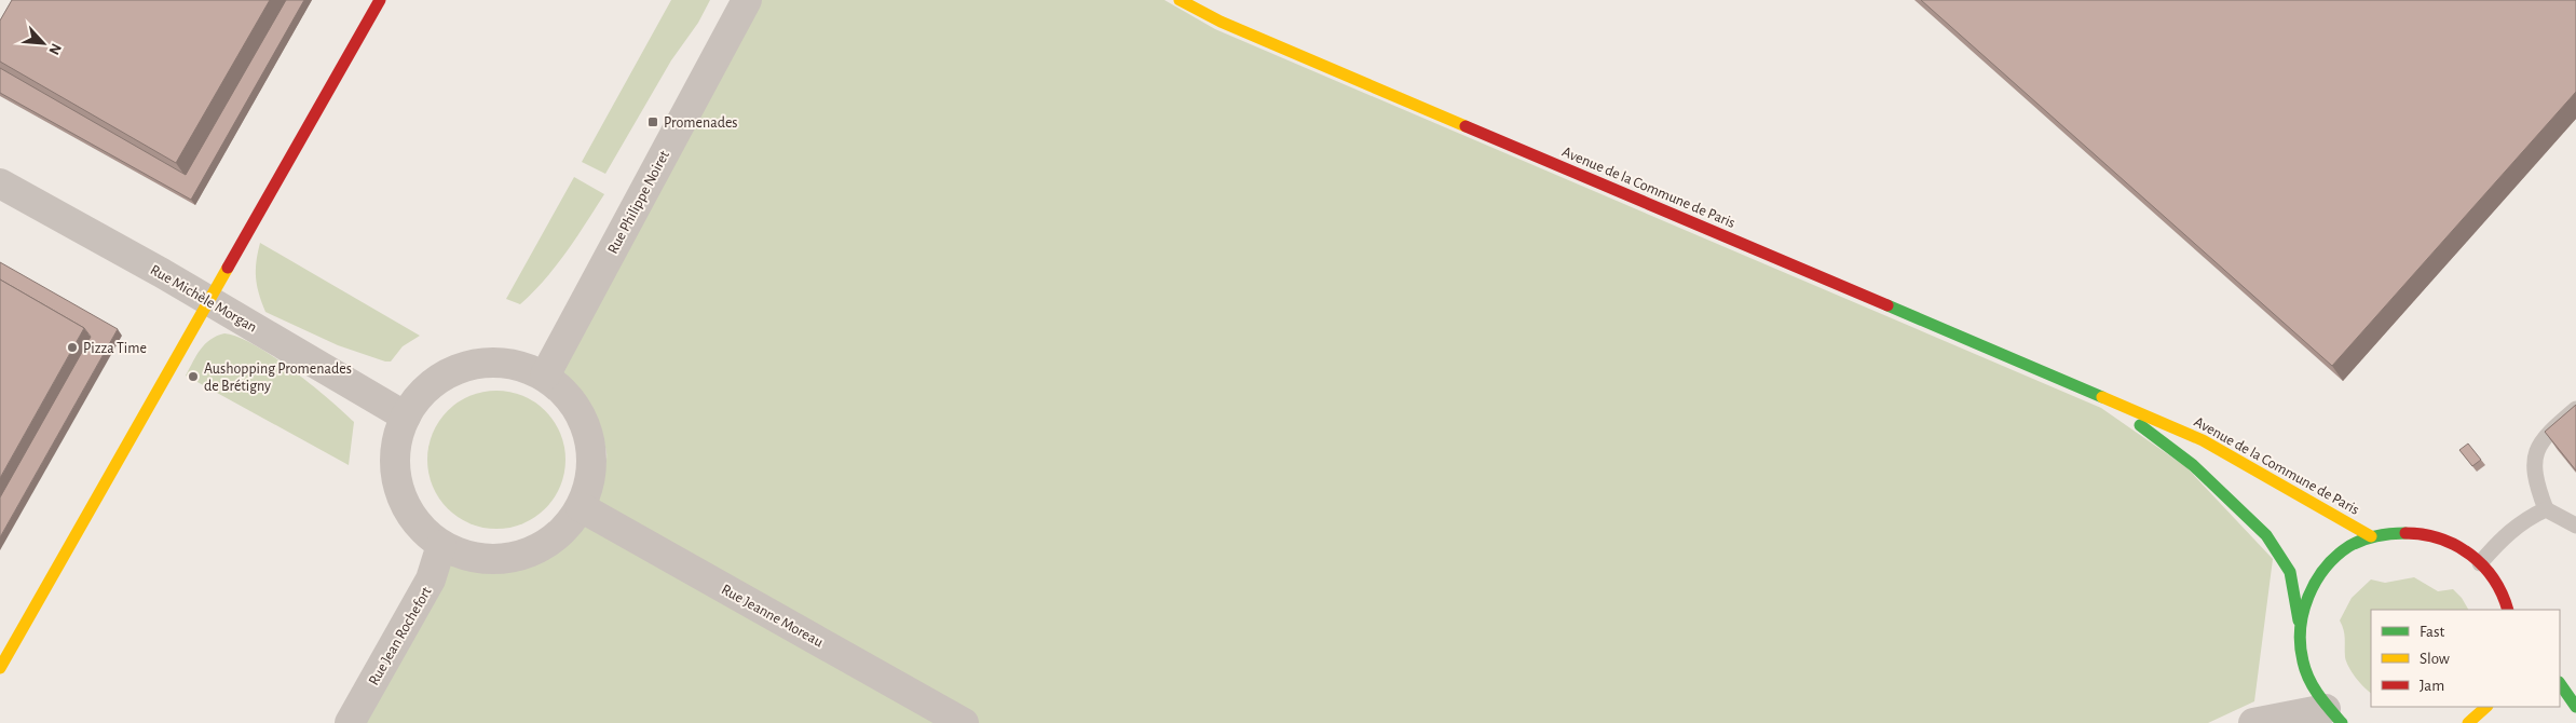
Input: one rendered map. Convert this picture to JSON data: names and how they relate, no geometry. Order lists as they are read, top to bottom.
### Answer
{
  "streets": {
    "street": [
      "Avenue de la Commune de Paris",
      "Rue Philippe Noiret",
      "Rue Michèle Morgan",
      "Rue Jeanne Moreau",
      "Rue Jean Rochefort"
    ]
  },
  "places": {
    "transit": ["Promenades"],
    "other": ["Pizza Time", "Aushopping Promenades de Brétigny"]
  },
  "legend": ["Fast", "Slow", "Jam"],
  "north": "bottom right"
}
